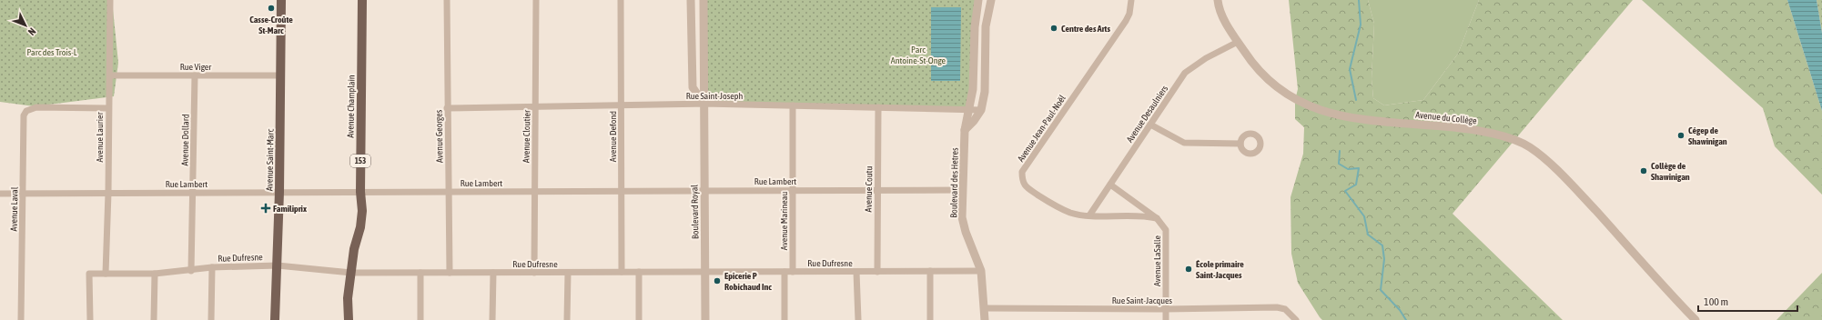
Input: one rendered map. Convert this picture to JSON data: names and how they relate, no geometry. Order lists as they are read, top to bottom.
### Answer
{
  "streets": {
    "main road": ["Avenue Champlain", "Avenue Saint-Marc", "153"],
    "street": [
      "Rue Viger",
      "Rue Saint-Joseph",
      "Avenue Desaulniers",
      "Avenue du Collège",
      "Avenue Jean-Paul-Noël",
      "Avenue Georges",
      "Avenue Cloutier",
      "Avenue Defond",
      "Avenue Laurier",
      "Avenue Dollard",
      "Rue Lambert",
      "Boulevard des Hetres",
      "Avenue Coutu",
      "Avenue Laval",
      "Boulevard Royal",
      "Avenue Marineau",
      "Rue Dufresne",
      "Avenue LaSalle",
      "Rue Saint-Jacques"
    ]
  },
  "crossings": [
    ["Rue Viger", "Avenue Laurier"],
    ["Rue Viger", "Avenue Dollard"],
    ["Rue Viger", "Avenue Saint-Marc"],
    ["Rue Saint-Joseph", "Avenue Georges"],
    ["Rue Saint-Joseph", "Avenue Cloutier"],
    ["Rue Saint-Joseph", "Avenue Defond"],
    ["Rue Saint-Joseph", "Boulevard des Hetres"],
    ["Rue Saint-Joseph", "Avenue Coutu"],
    ["Rue Saint-Joseph", "Boulevard Royal"],
    ["Rue Saint-Joseph", "Avenue Marineau"],
    ["Avenue Champlain", "Rue Lambert"],
    ["Avenue Champlain", "Rue Dufresne"],
    ["Avenue Desaulniers", "Avenue du Collège"],
    ["Avenue Desaulniers", "Avenue Jean-Paul-Noël"],
    ["Avenue Desaulniers", "Avenue LaSalle"],
    ["Avenue Jean-Paul-Noël", "Avenue LaSalle"],
    ["Avenue Georges", "Rue Lambert"],
    ["Avenue Georges", "Rue Dufresne"],
    ["Avenue Cloutier", "Rue Lambert"],
    ["Avenue Cloutier", "Rue Dufresne"],
    ["Avenue Defond", "Rue Lambert"],
    ["Avenue Defond", "Rue Dufresne"],
    ["Avenue Laurier", "Rue Lambert"],
    ["Avenue Laurier", "Avenue Laval"],
    ["Avenue Laurier", "Rue Dufresne"],
    ["Avenue Dollard", "Rue Lambert"],
    ["Avenue Dollard", "Rue Dufresne"],
    ["Avenue Saint-Marc", "Rue Lambert"],
    ["Avenue Saint-Marc", "Rue Dufresne"],
    ["Rue Lambert", "Boulevard des Hetres"],
    ["Rue Lambert", "Avenue Coutu"],
    ["Rue Lambert", "Avenue Laval"],
    ["Rue Lambert", "Boulevard Royal"],
    ["Rue Lambert", "Avenue Marineau"],
    ["Boulevard des Hetres", "Rue Dufresne"],
    ["Boulevard des Hetres", "Rue Saint-Jacques"],
    ["Avenue Coutu", "Rue Dufresne"],
    ["Boulevard Royal", "Rue Dufresne"],
    ["Avenue Marineau", "Rue Dufresne"],
    ["Avenue LaSalle", "Rue Saint-Jacques"]
  ],
  "parks": ["Parc Antoine-St-Onge", "Parc des Trois-L"],
  "places": {
    "other": [
      "Casse-Croûte St-Marc",
      "Centre des Arts",
      "Cégep de Shawinigan",
      "Collège de Shawinigan",
      "École primaire Saint-Jacques",
      "Epicerie P Robichaud Inc"
    ],
    "health": ["Familiprix"]
  },
  "scale_bar": "100 m",
  "north": "bottom right"
}
